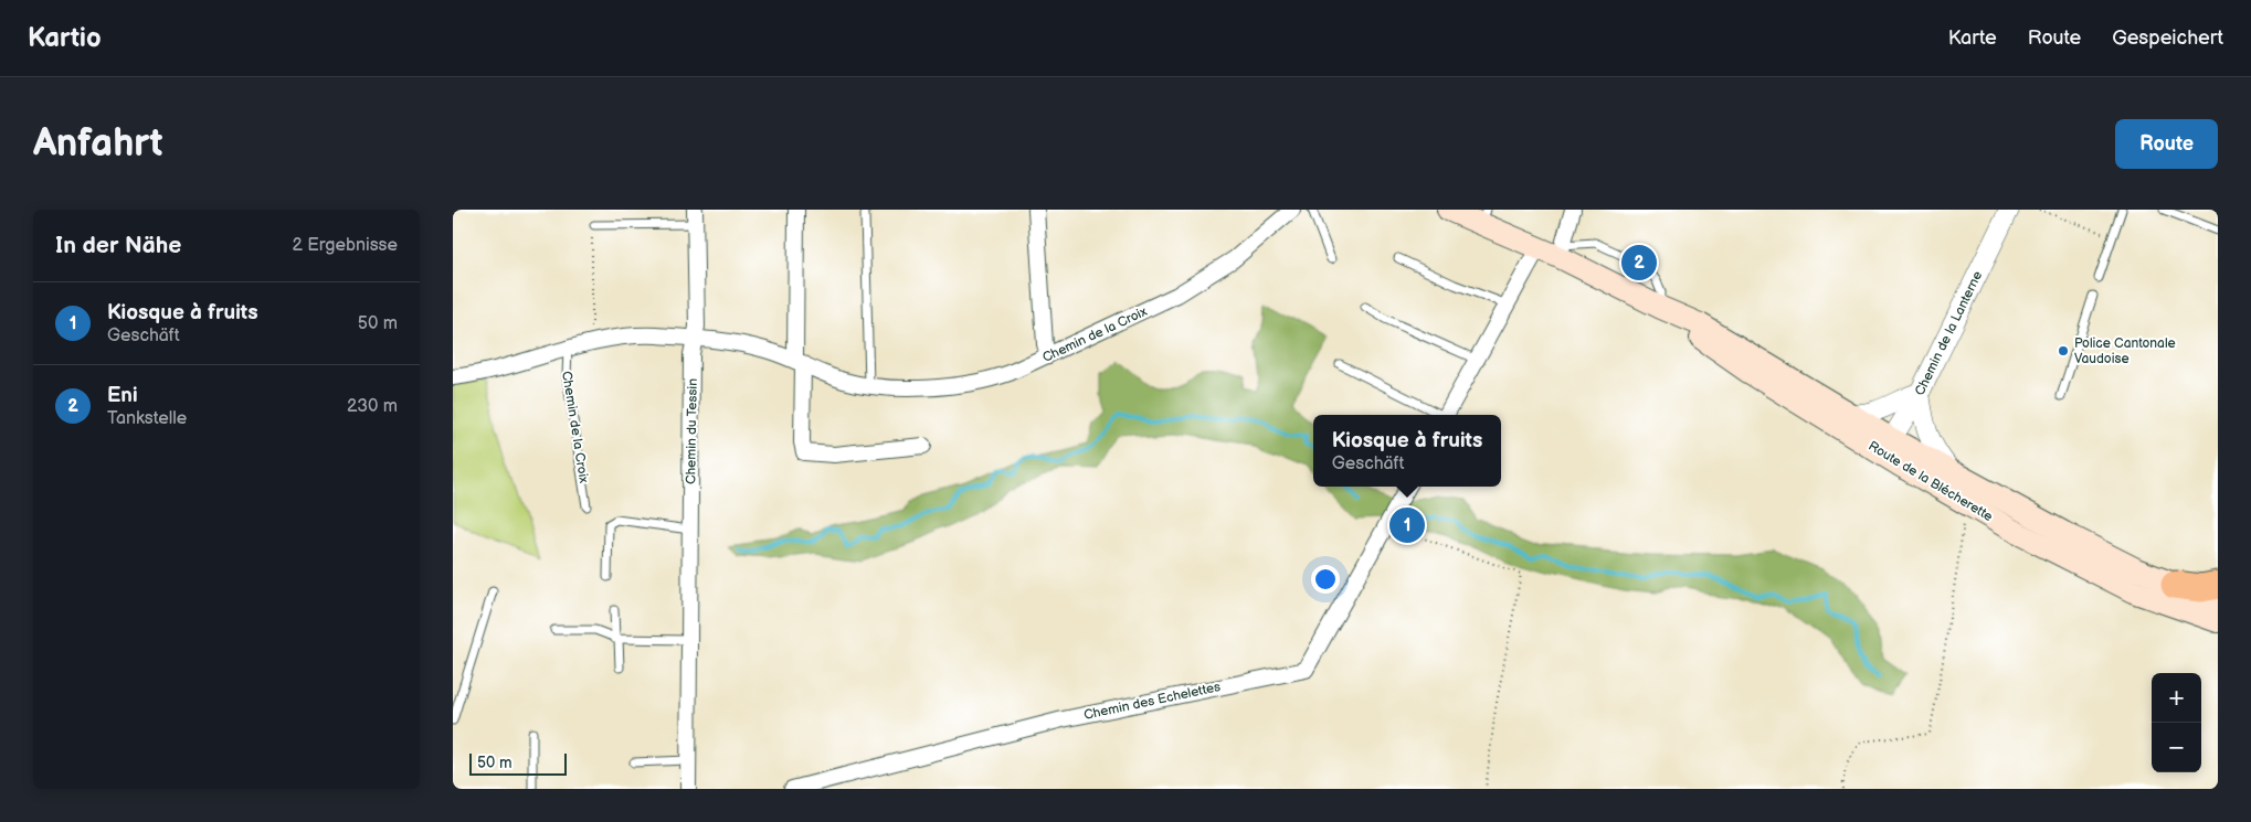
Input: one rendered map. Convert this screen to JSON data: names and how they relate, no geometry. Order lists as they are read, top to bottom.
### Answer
{
  "streets": {
    "main road": ["Route de la Blécherette"],
    "street": [
      "Chemin de la Lanterne",
      "Chemin de la Croix",
      "Chemin du Tessin",
      "Chemin des Echelettes"
    ]
  },
  "crossings": [
    ["Chemin de la Lanterne", "Route de la Blécherette"],
    ["Chemin de la Croix", "Chemin du Tessin"]
  ],
  "places": ["Police Cantonale Vaudoise"],
  "scale_bar": "50 m",
  "page": {
    "header": "Kartio",
    "nav": ["Karte", "Route", "Gespeichert"],
    "buttons": "Route",
    "title": "Anfahrt",
    "heading": ["In der Nähe", "2 Ergebnisse"],
    "pins": ["2", "1"],
    "list": [
      {
        "mark": "1",
        "name": "Kiosque à fruits",
        "note": "Geschäft",
        "value": "50 m"
      },
      {
        "mark": "2",
        "name": "Eni",
        "note": "Tankstelle",
        "value": "230 m"
      }
    ],
    "popup": ["Kiosque à fruits", "Geschäft"],
    "map_buttons": ["+", "−"],
    "scale": "50 m"
  }
}
